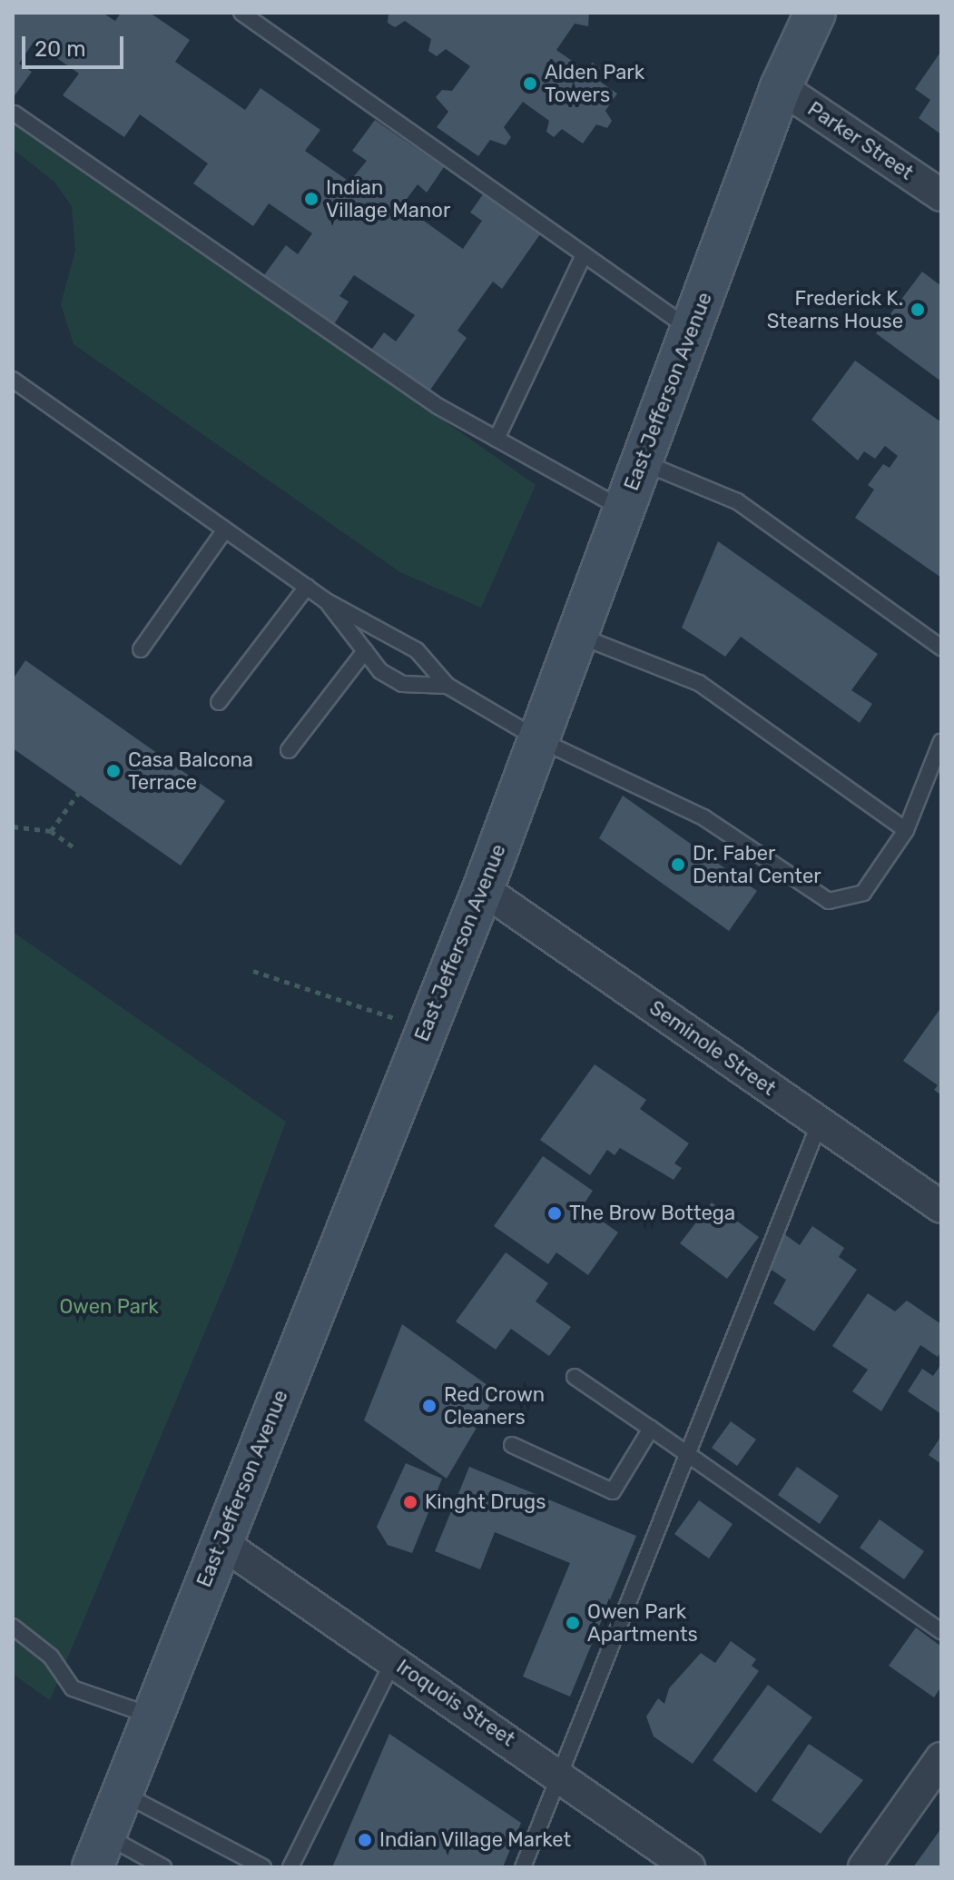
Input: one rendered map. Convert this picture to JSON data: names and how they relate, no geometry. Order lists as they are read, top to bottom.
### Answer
{
  "streets": {
    "main road": ["East Jefferson Avenue"],
    "street": ["Parker Street", "Seminole Street", "Iroquois Street"]
  },
  "crossings": [
    ["Parker Street", "East Jefferson Avenue"],
    ["East Jefferson Avenue", "Seminole Street"],
    ["East Jefferson Avenue", "Iroquois Street"]
  ],
  "parks": ["Owen Park"],
  "places": [
    "Alden Park Towers",
    "Indian Village Manor",
    "Frederick K. Stearns House",
    "Casa Balcona Terrace",
    "Dr. Faber Dental Center",
    "The Brow Bottega",
    "Red Crown Cleaners",
    "Kinght Drugs",
    "Owen Park Apartments",
    "Indian Village Market"
  ],
  "scale_bar": "20 m"
}
